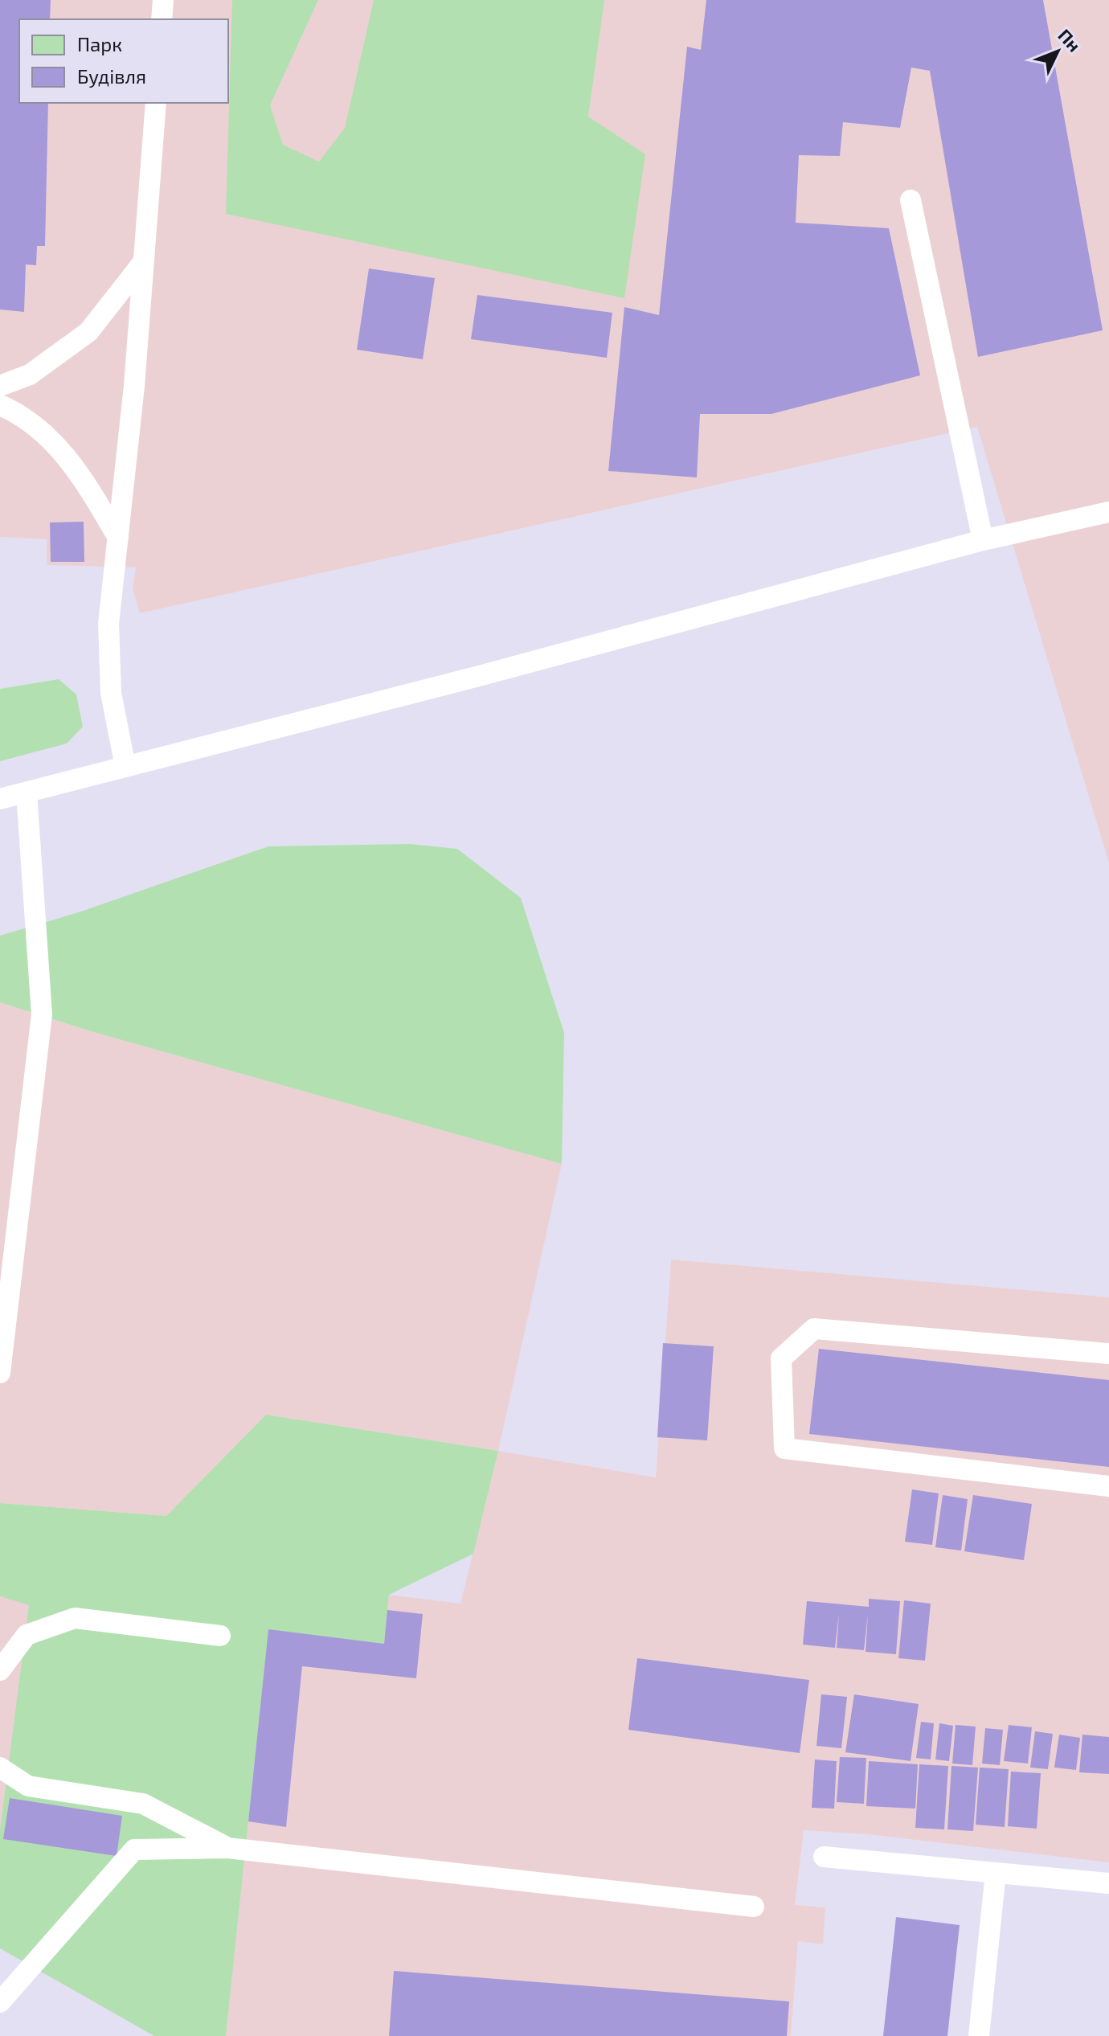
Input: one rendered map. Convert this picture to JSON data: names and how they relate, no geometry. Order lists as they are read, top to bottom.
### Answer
{
  "legend": ["Парк", "Будівля"],
  "north": "top right"
}
